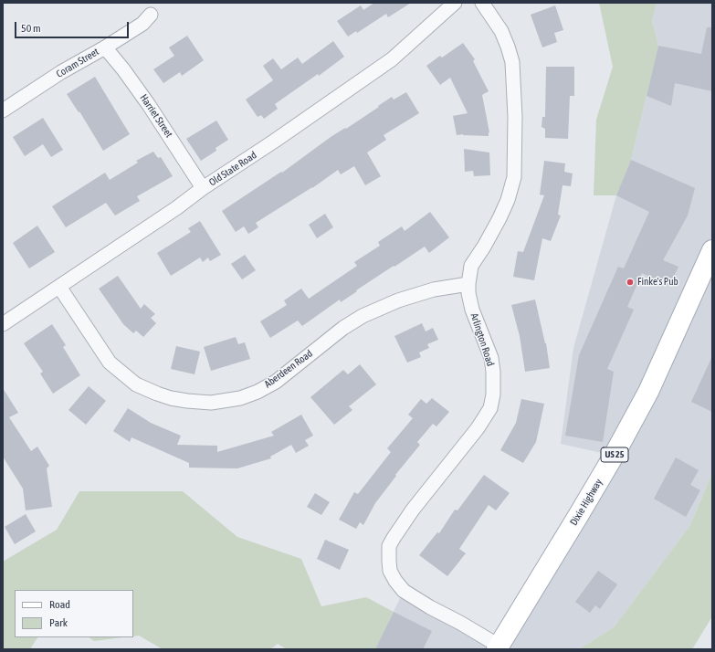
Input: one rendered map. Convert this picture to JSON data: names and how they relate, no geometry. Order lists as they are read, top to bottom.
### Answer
{
  "streets": {
    "main road": ["US 25", "Dixie Highway"],
    "street": [
      "Coram Street",
      "Harriet Street",
      "Old State Road",
      "Arlington Road",
      "Aberdeen Road"
    ]
  },
  "crossings": [
    ["Coram Street", "Harriet Street"],
    ["Harriet Street", "Old State Road"],
    ["Old State Road", "Aberdeen Road"],
    ["Arlington Road", "Aberdeen Road"],
    ["Arlington Road", "Dixie Highway"]
  ],
  "places": ["Finke's Pub"],
  "legend": ["Road", "Park"],
  "scale_bar": "50 m"
}
